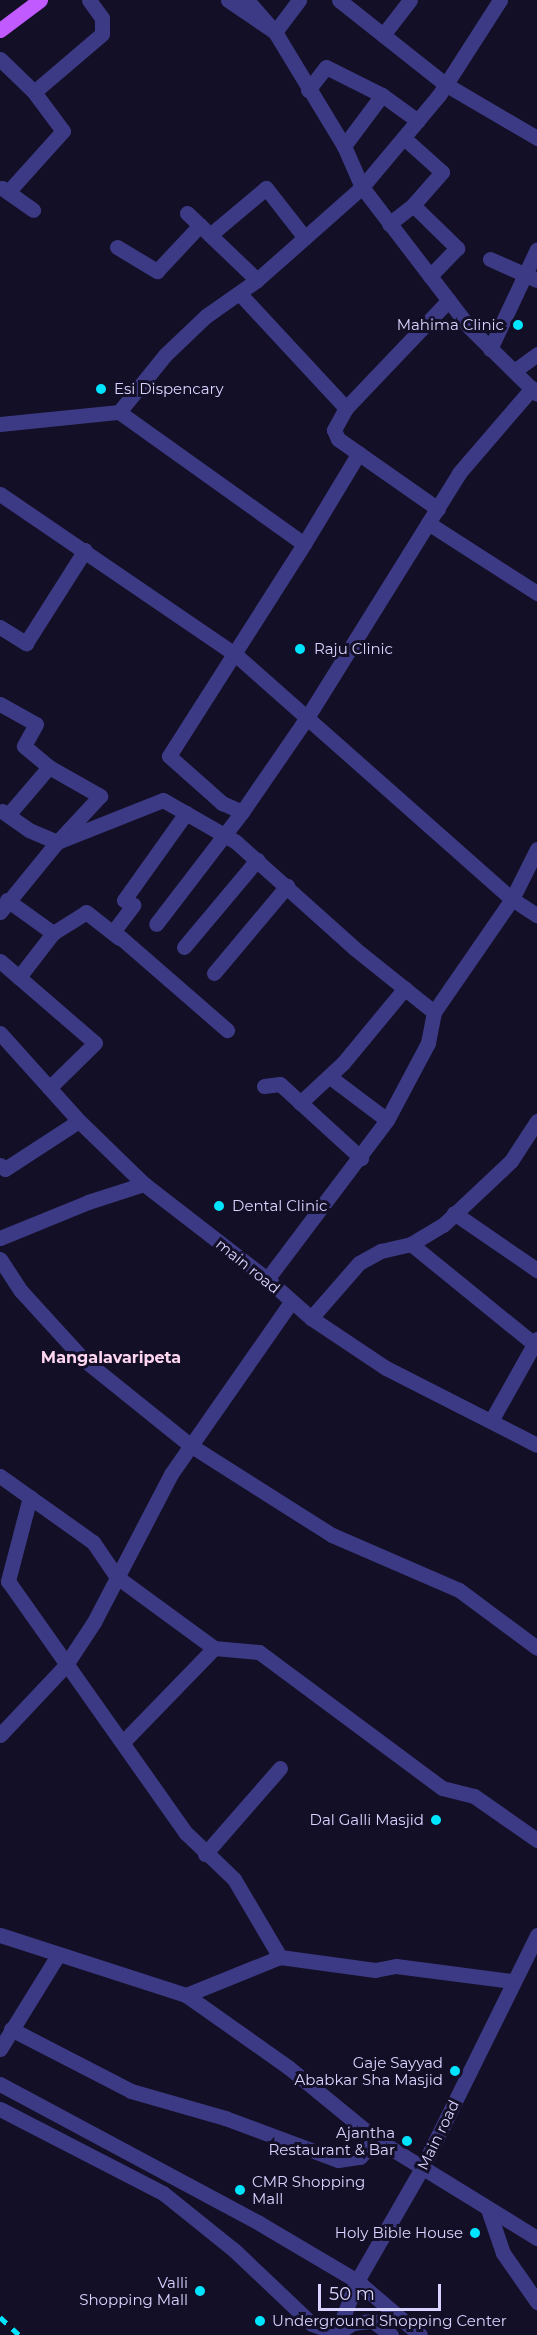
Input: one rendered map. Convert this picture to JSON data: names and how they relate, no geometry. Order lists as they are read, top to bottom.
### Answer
{
  "streets": {
    "street": ["main road", "Main road"]
  },
  "districts": ["Mangalavaripeta"],
  "places": [
    "Mahima Clinic",
    "Esi Dispencary",
    "Raju Clinic",
    "Dental Clinic",
    "Dal Galli Masjid",
    "Gaje Sayyad Ababkar Sha Masjid",
    "Ajantha Restaurant & Bar",
    "CMR Shopping Mall",
    "Holy Bible House",
    "Valli Shopping Mall",
    "Underground Shopping Center"
  ],
  "scale_bar": "50 m"
}
